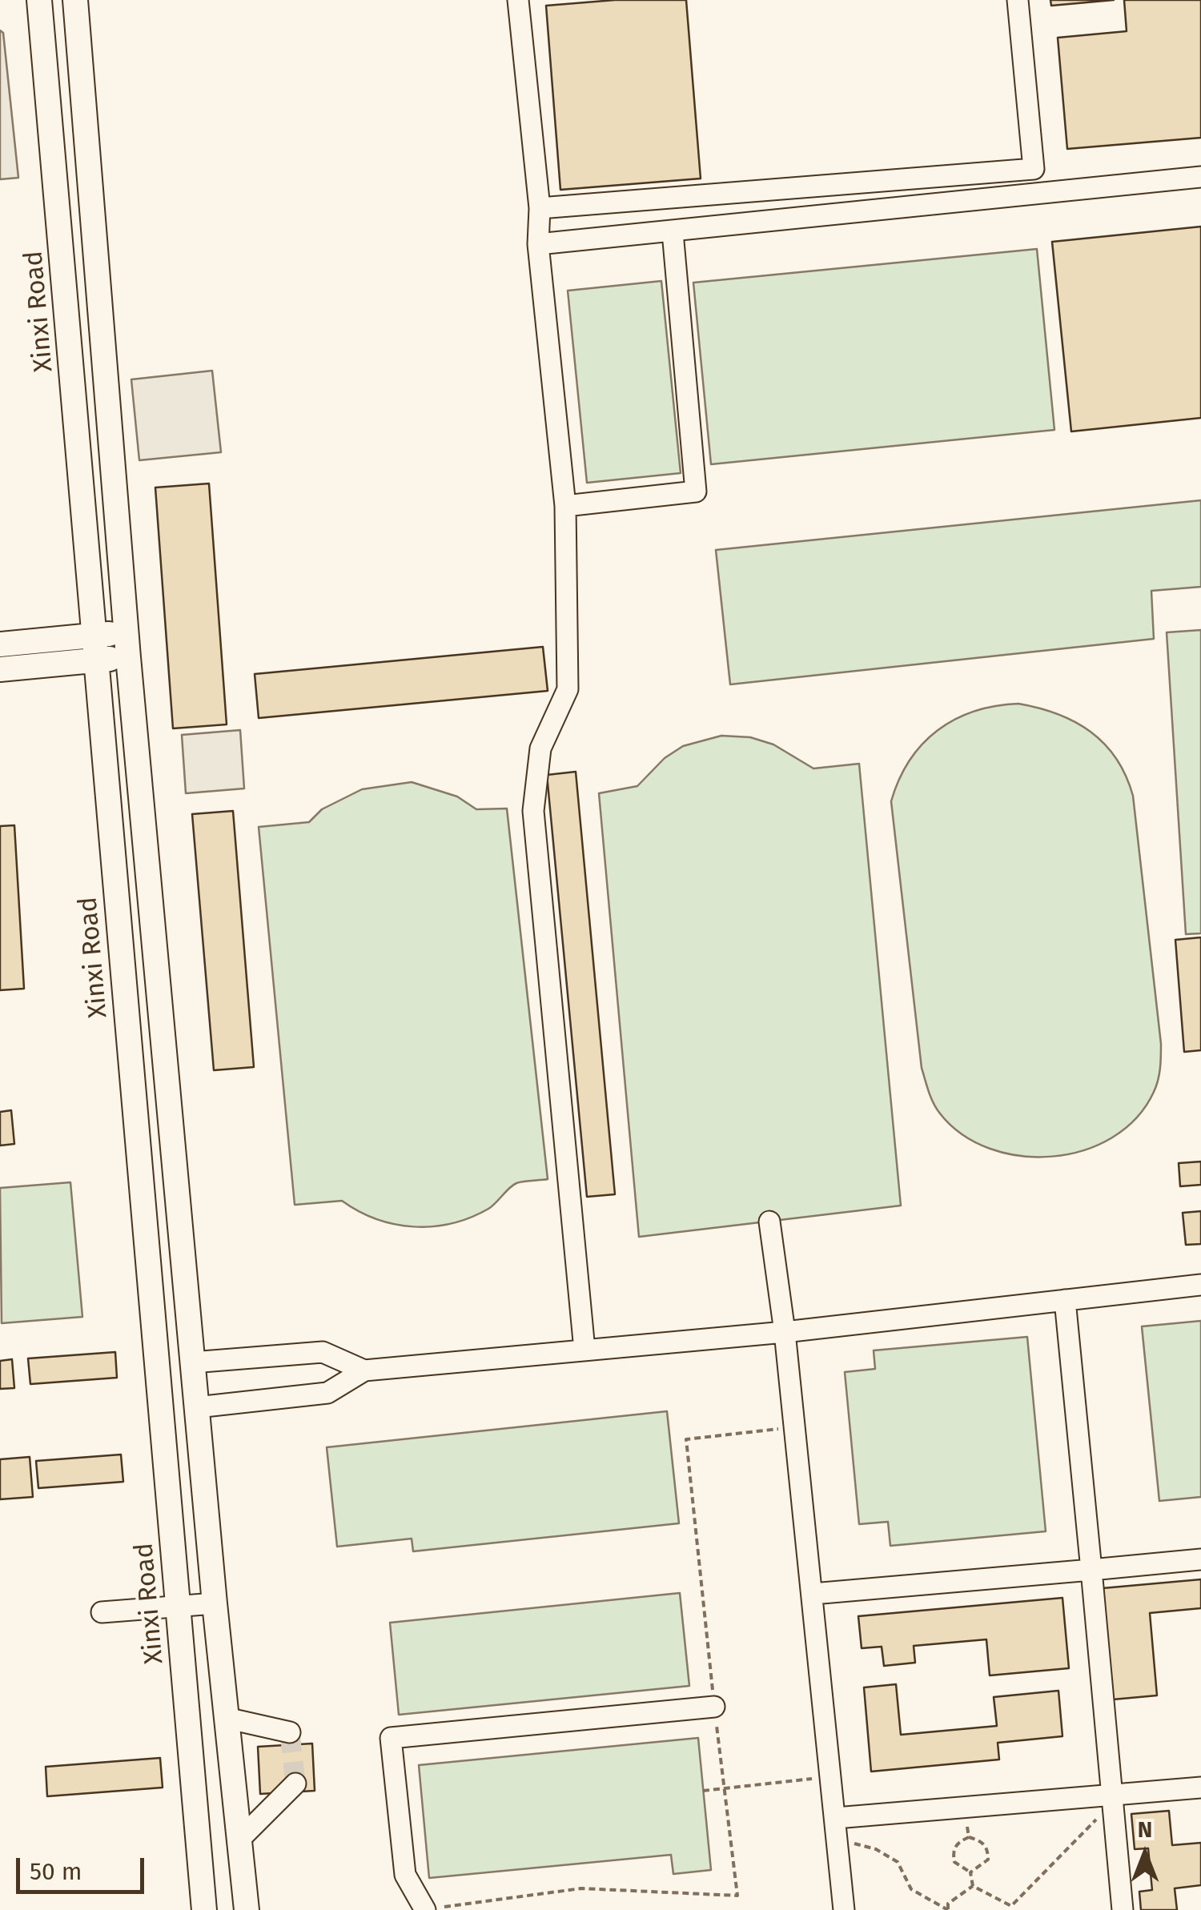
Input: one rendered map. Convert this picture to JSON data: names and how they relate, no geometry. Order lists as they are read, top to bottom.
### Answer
{
  "streets": {
    "main road": ["Xinxi Road"]
  },
  "scale_bar": "50 m",
  "north": "top"
}
